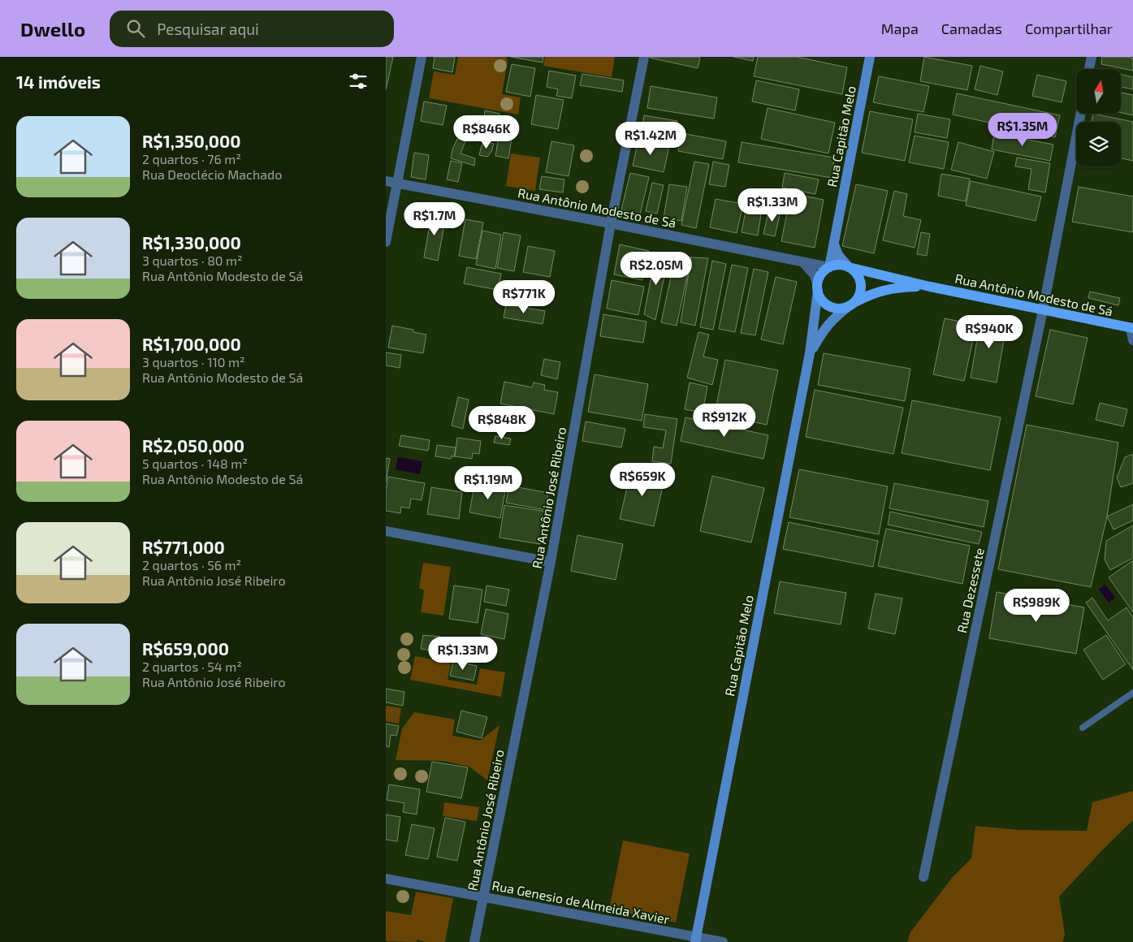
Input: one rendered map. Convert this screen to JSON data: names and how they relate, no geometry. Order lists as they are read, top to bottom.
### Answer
{
  "streets": {
    "main road": ["Rua Capitão Melo", "Rua Antônio Modesto de Sá"],
    "street": ["Rua Antônio José Ribeiro", "Rua Dezessete", "Rua Genesio de Almeida Xavier"]
  },
  "crossings": [
    ["Rua Capitão Melo", "Rua Antônio Modesto de Sá"],
    ["Rua Capitão Melo", "Rua Genesio de Almeida Xavier"],
    ["Rua Antônio Modesto de Sá", "Rua Antônio José Ribeiro"],
    ["Rua Antônio Modesto de Sá", "Rua Dezessete"],
    ["Rua Antônio José Ribeiro", "Rua Genesio de Almeida Xavier"]
  ],
  "north": "top",
  "page": {
    "header": "Dwello",
    "search": "Pesquisar aqui",
    "nav": ["Mapa", "Camadas", "Compartilhar"],
    "heading": "14 imóveis",
    "list": [
      {
        "name": "R$1,350,000",
        "note": "2 quartos · 76 m² · Rua Deoclécio Machado"
      },
      {
        "name": "R$1,330,000",
        "note": "3 quartos · 80 m² · Rua Antônio Modesto de Sá"
      },
      {
        "name": "R$1,700,000",
        "note": "3 quartos · 110 m² · Rua Antônio Modesto de Sá"
      },
      {
        "name": "R$2,050,000",
        "note": "5 quartos · 148 m² · Rua Antônio Modesto de Sá"
      },
      {
        "name": "R$771,000",
        "note": "2 quartos · 56 m² · Rua Antônio José Ribeiro"
      },
      {
        "name": "R$659,000",
        "note": "2 quartos · 54 m² · Rua Antônio José Ribeiro"
      }
    ],
    "price": [
      "R$1.35M",
      "R$846K",
      "R$1.42M",
      "R$1.33M",
      "R$1.7M",
      "R$2.05M",
      "R$771K",
      "R$940K",
      "R$912K",
      "R$848K",
      "R$659K",
      "R$1.19M",
      "R$989K",
      "R$1.33M"
    ]
  }
}
